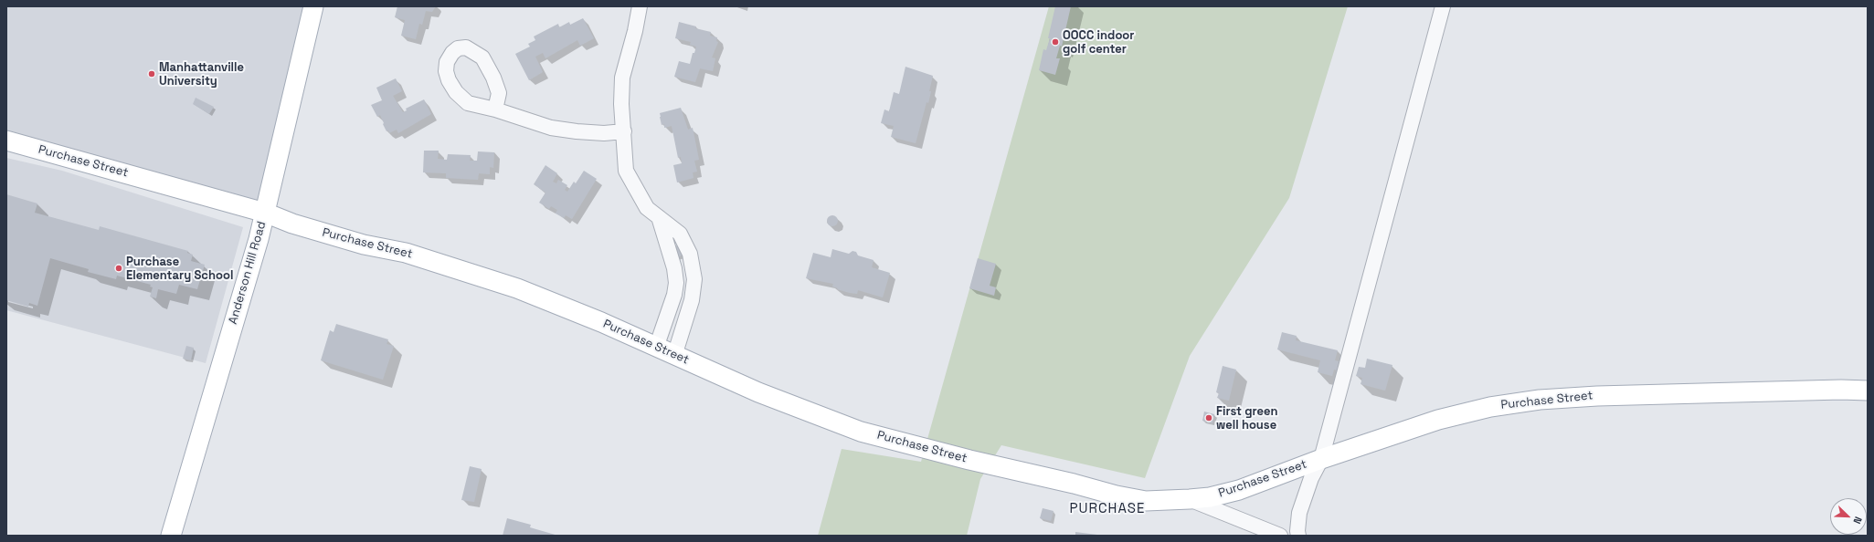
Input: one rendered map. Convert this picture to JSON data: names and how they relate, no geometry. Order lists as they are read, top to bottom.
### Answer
{
  "streets": {
    "main road": ["Purchase Street", "Anderson Hill Road"]
  },
  "crossings": [
    ["Purchase Street", "Anderson Hill Road"]
  ],
  "districts": ["PURCHASE"],
  "places": [
    "OOCC indoor golf center",
    "Manhattanville University",
    "Purchase Elementary School",
    "First green well house"
  ],
  "north": "bottom right"
}
